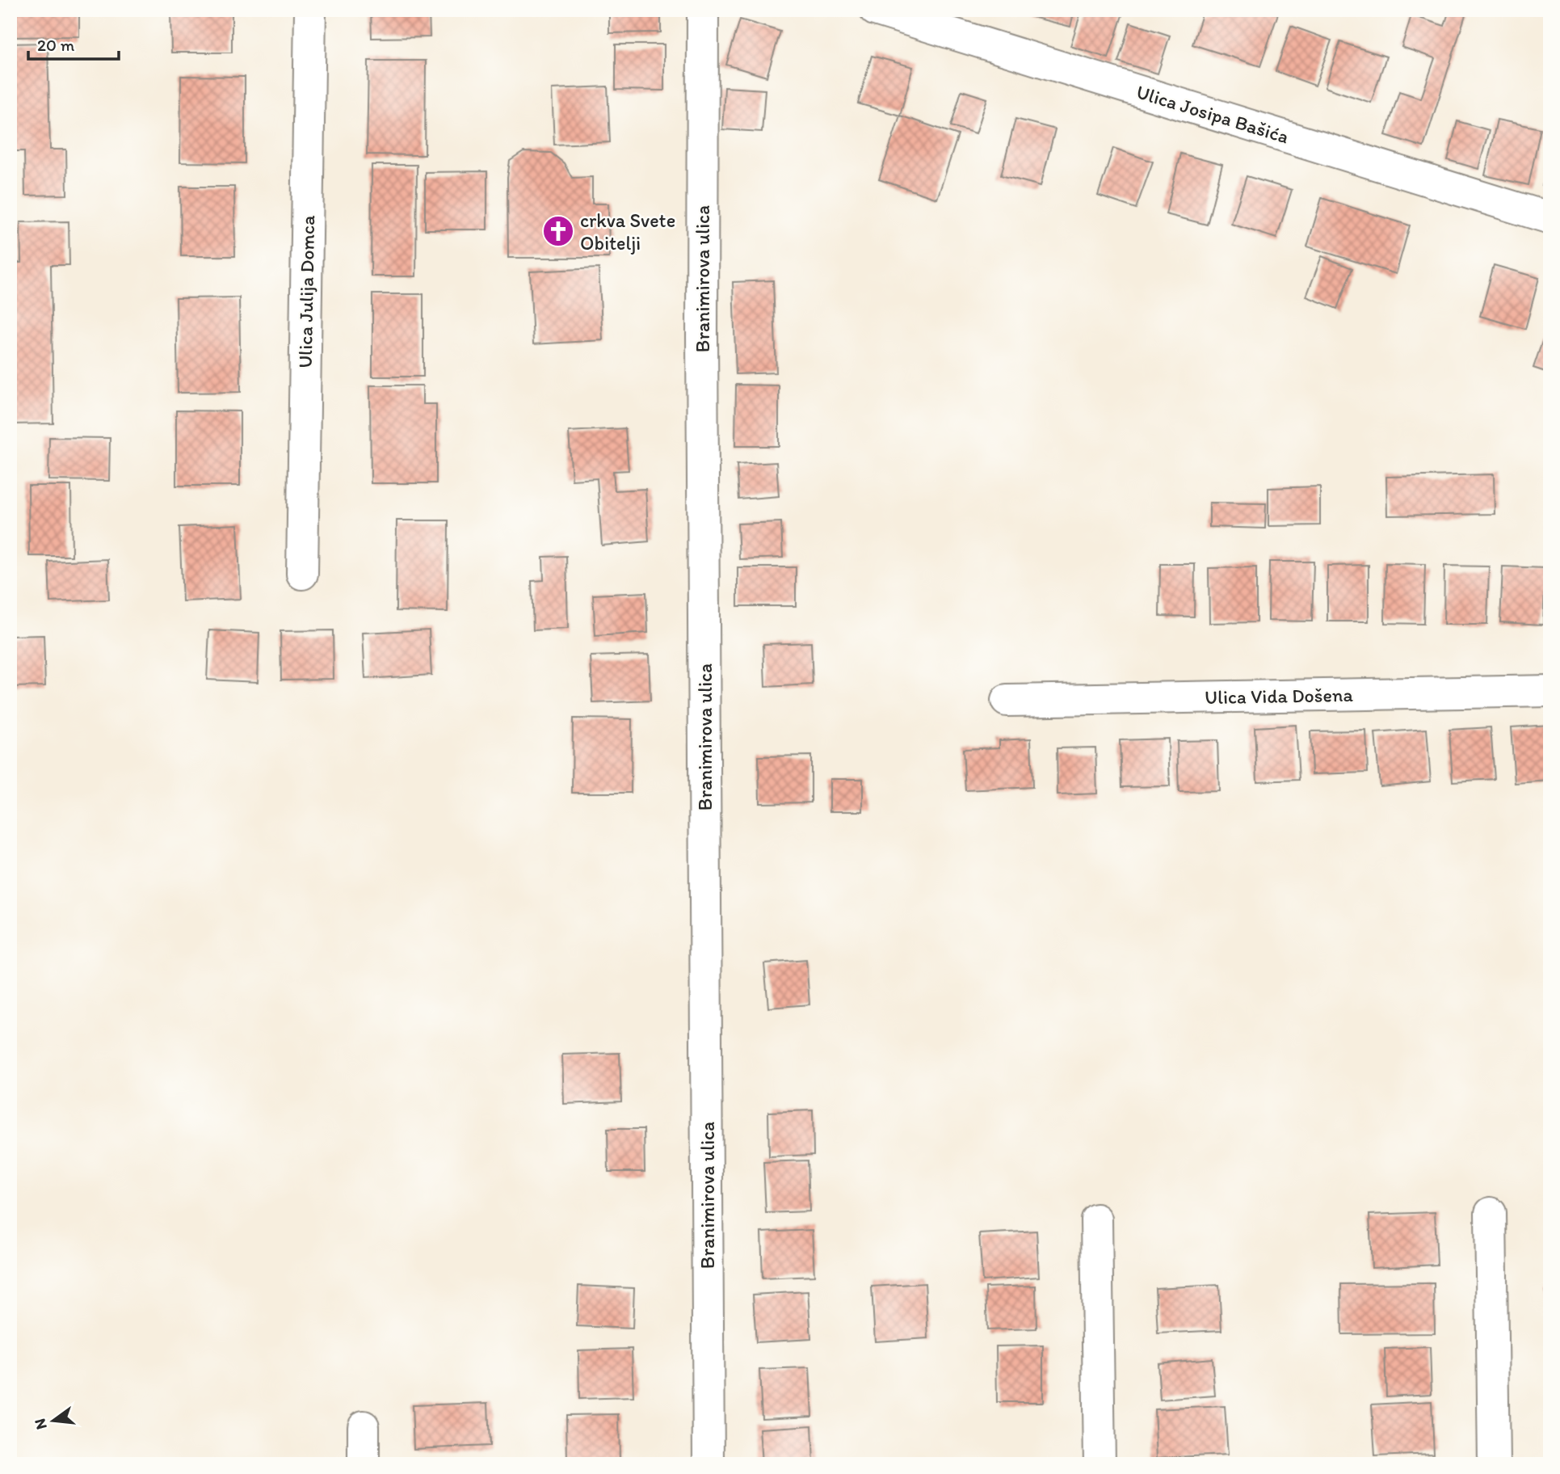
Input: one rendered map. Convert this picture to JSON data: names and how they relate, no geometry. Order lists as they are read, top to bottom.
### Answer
{
  "streets": {
    "street": [
      "Ulica Josipa Bašića",
      "Branimirova ulica",
      "Ulica Julija Domca",
      "Ulica Vida Došena"
    ]
  },
  "places": {
    "church": ["crkva Svete Obitelji"]
  },
  "scale_bar": "20 m",
  "north": "left"
}
